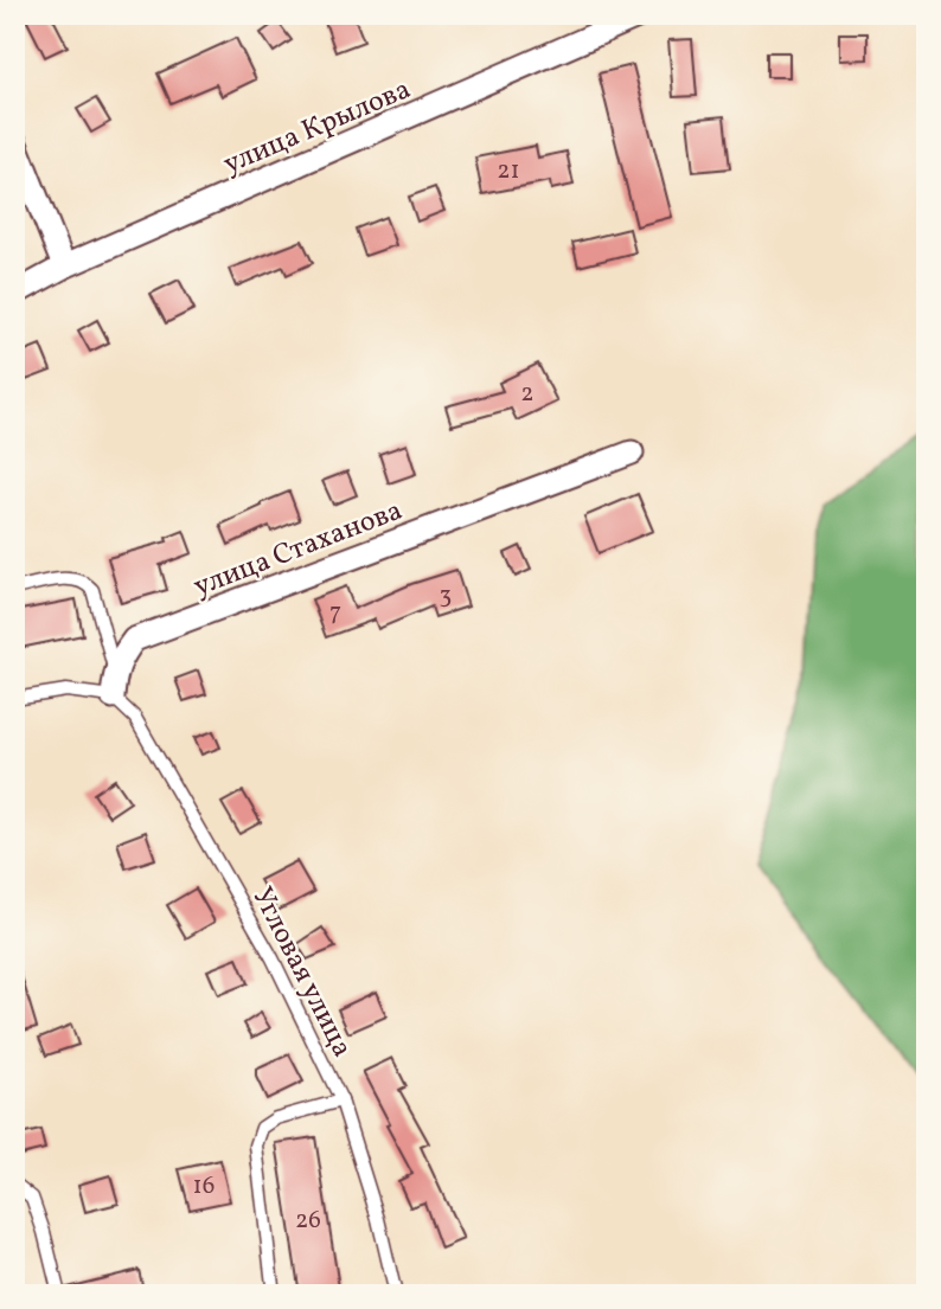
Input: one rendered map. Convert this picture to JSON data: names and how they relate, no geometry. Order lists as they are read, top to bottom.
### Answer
{
  "streets": {
    "street": ["улица Крылова", "улица Стаханова"],
    "lane": ["Угловая улица"]
  },
  "crossings": [
    ["улица Стаханова", "Угловая улица"]
  ],
  "house_numbers": [
    "21",
    "2",
    "3",
    "7",
    "16",
    "26"
  ]
}
